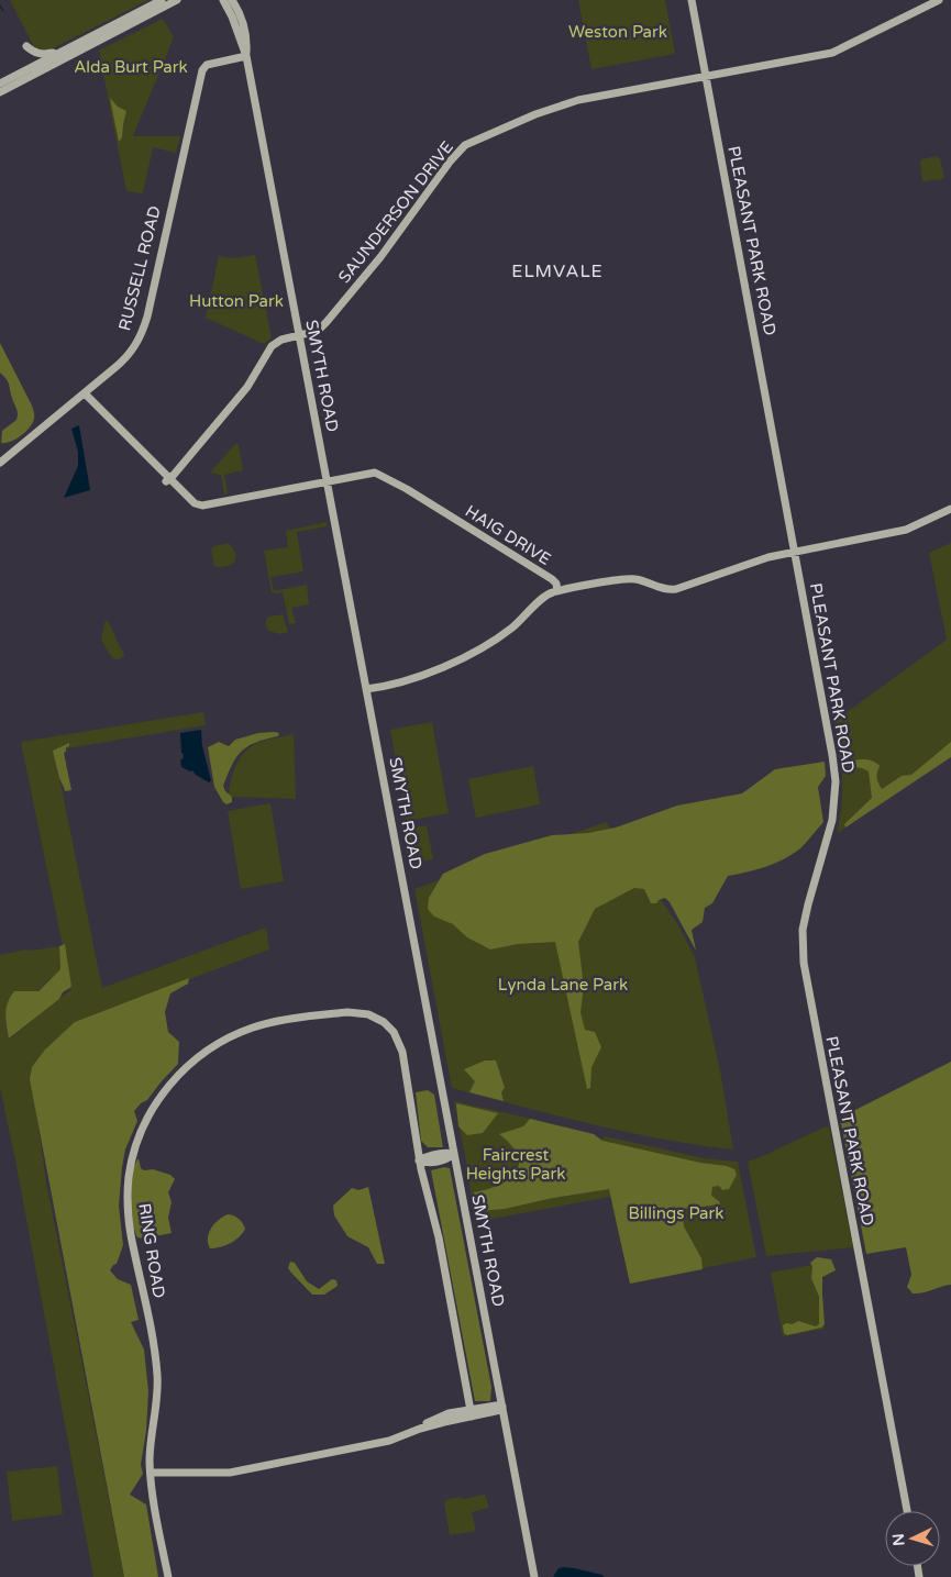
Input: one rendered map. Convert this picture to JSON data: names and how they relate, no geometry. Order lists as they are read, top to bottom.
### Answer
{
  "streets": {
    "street": [
      "SAUNDERSON DRIVE",
      "PLEASANT PARK ROAD",
      "RUSSELL ROAD",
      "SMYTH ROAD",
      "HAIG DRIVE",
      "RING ROAD"
    ]
  },
  "crossings": [
    ["SAUNDERSON DRIVE", "PLEASANT PARK ROAD"],
    ["SAUNDERSON DRIVE", "SMYTH ROAD"],
    ["SAUNDERSON DRIVE", "HAIG DRIVE"],
    ["RUSSELL ROAD", "SMYTH ROAD"],
    ["RUSSELL ROAD", "HAIG DRIVE"],
    ["SMYTH ROAD", "HAIG DRIVE"]
  ],
  "districts": ["ELMVALE"],
  "parks": [
    "Weston Park",
    "Alda Burt Park",
    "Hutton Park",
    "Lynda Lane Park",
    "Faircrest Heights Park",
    "Billings Park"
  ],
  "north": "left"
}
